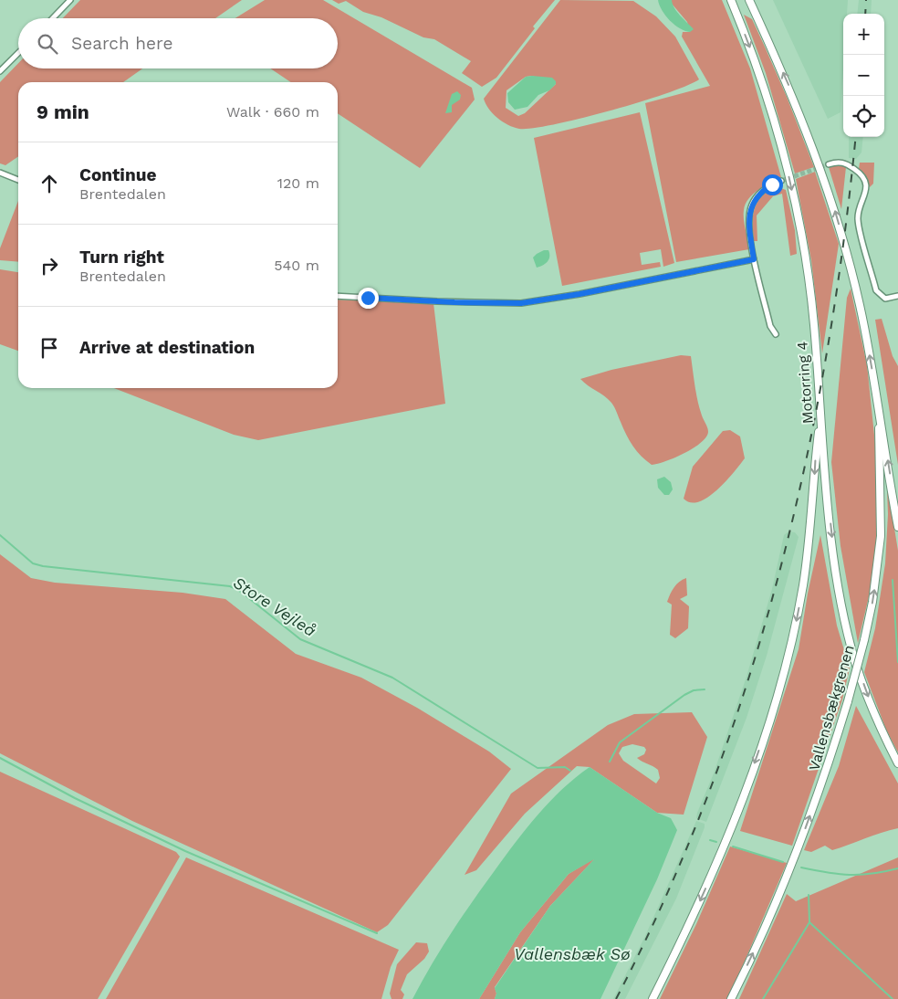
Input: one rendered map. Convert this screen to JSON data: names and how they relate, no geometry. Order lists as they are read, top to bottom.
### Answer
{
  "streets": {
    "highway": ["Motorring 4", "Vallensbækgrenen"]
  },
  "one_way": ["Vallensbækgrenen"],
  "water": ["Store Vejleå", "Vallensbæk Sø"],
  "page": {
    "map_buttons": ["+", "−"],
    "search": "Search here",
    "heading": ["9 min", "Walk · 660 m"],
    "list": [
      ["Continue", "Brentedalen", "120 m"],
      ["Turn right", "Brentedalen", "540 m"],
      "Arrive at destination"
    ]
  }
}
